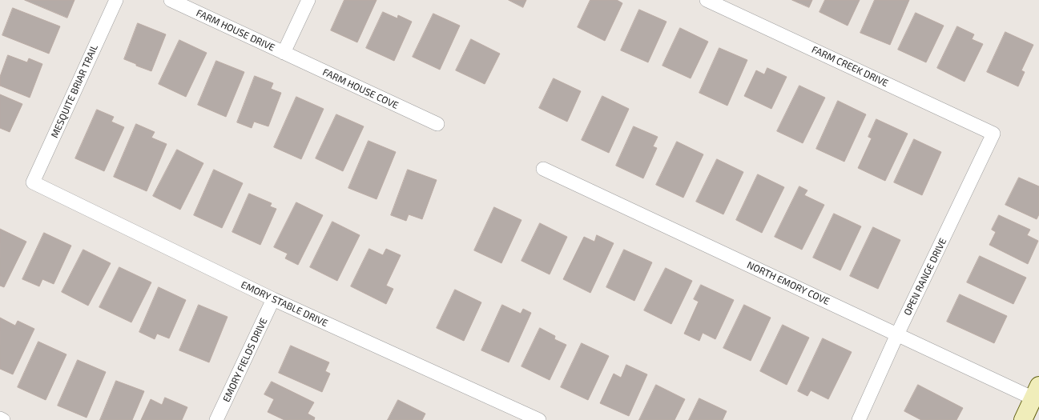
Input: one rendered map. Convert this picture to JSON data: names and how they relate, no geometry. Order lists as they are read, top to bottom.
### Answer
{
  "streets": {
    "street": [
      "FARM HOUSE DRIVE",
      "FARM CREEK DRIVE",
      "FARM HOUSE COVE",
      "MESQUITE BRIAR TRAIL",
      "OPEN RANGE DRIVE",
      "NORTH EMORY COVE",
      "EMORY STABLE DRIVE",
      "EMORY FIELDS DRIVE"
    ]
  },
  "crossings": [
    ["FARM HOUSE DRIVE", "FARM HOUSE COVE"],
    ["FARM CREEK DRIVE", "OPEN RANGE DRIVE"],
    ["MESQUITE BRIAR TRAIL", "EMORY STABLE DRIVE"],
    ["OPEN RANGE DRIVE", "NORTH EMORY COVE"],
    ["EMORY STABLE DRIVE", "EMORY FIELDS DRIVE"]
  ]
}
